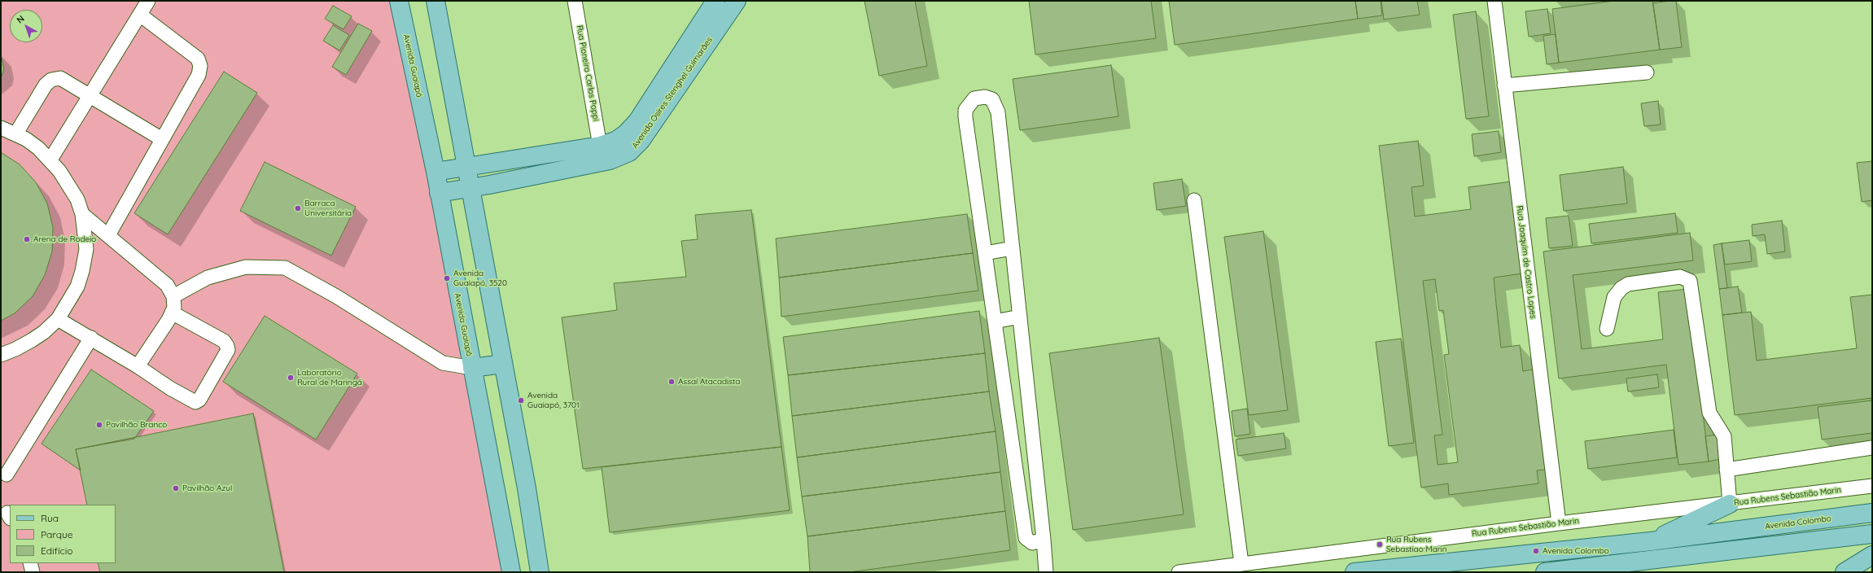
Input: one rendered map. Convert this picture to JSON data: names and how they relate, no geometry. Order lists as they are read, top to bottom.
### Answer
{
  "streets": {
    "main road": ["Avenida Guaiapó", "Avenida Osíres Stenghel Guimarães", "Avenida Colombo"],
    "street": ["Rua Pioneiro Carlos Poppi", "Rua Joaquim de Castro Lopes", "Rua Rubens Sebastião Marin"]
  },
  "crossings": [
    ["Avenida Guaiapó", "Avenida Osíres Stenghel Guimarães"],
    ["Rua Pioneiro Carlos Poppi", "Avenida Osíres Stenghel Guimarães"],
    ["Rua Joaquim de Castro Lopes", "Rua Rubens Sebastião Marin"]
  ],
  "places": [
    "Barraca Universitária",
    "Arena de Rodeio",
    "Avenida Guaiapó, 3520",
    "Laboratório Rural de Maringá",
    "Assaí Atacadista",
    "Avenida Guaiapó, 3701",
    "Pavilhão Branco",
    "Pavilhão Azul",
    "Rua Rubens Sebastiao Marin",
    "Avenida Colombo"
  ],
  "legend": ["Rua", "Parque", "Edifício"],
  "north": "top left"
}
